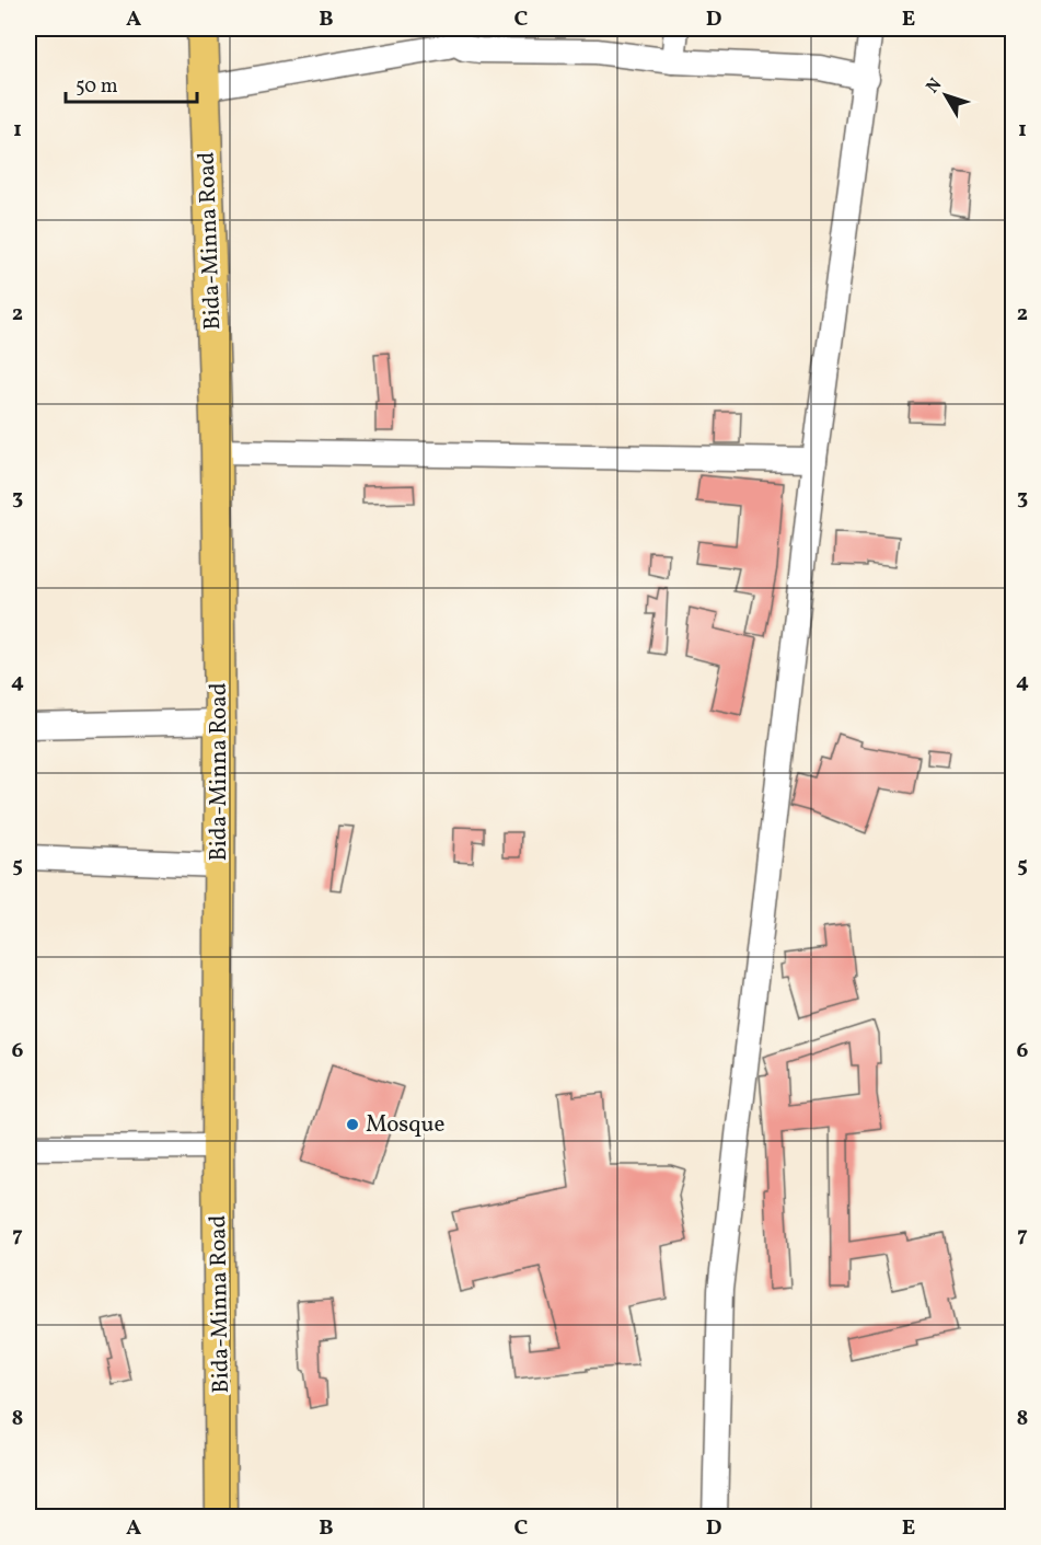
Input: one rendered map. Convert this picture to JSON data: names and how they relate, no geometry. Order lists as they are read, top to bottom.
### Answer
{
  "streets": {
    "main road": ["Bida-Minna Road"]
  },
  "places": ["Mosque"],
  "scale_bar": "50 m",
  "north": "top left",
  "grid": {
    "columns": [
      "A",
      "B",
      "C",
      "D",
      "E"
    ],
    "rows": [
      "1",
      "2",
      "3",
      "4",
      "5",
      "6",
      "7",
      "8"
    ]
  }
}
